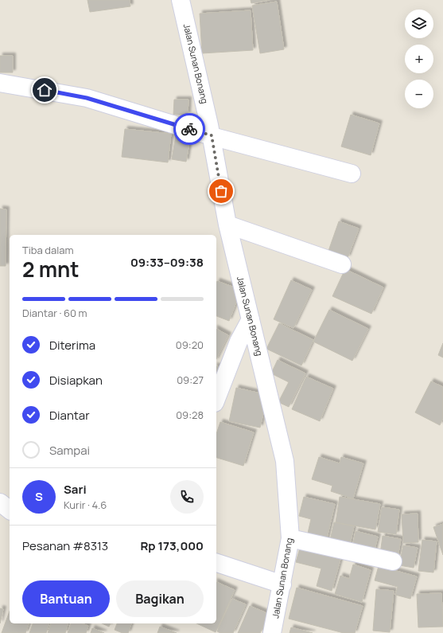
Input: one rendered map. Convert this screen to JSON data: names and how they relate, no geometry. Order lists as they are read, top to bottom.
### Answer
{
  "streets": {
    "street": ["Jalan Sunan Bonang"]
  },
  "page": {
    "map_buttons": ["+", "−"],
    "heading": ["2 mnt", "Tiba dalam", "09:33–09:38"],
    "panel": [
      "Sari",
      "Kurir · 4.6",
      "Pesanan #8313",
      "Rp 173,000"
    ],
    "bar": "Diantar · 60 m",
    "list": [
      ["Diterima", "09:20"],
      ["Disiapkan", "09:27"],
      ["Diantar", "09:28"],
      "Sampai"
    ],
    "round": "S",
    "buttons": ["Bantuan", "Bagikan"]
  }
}
